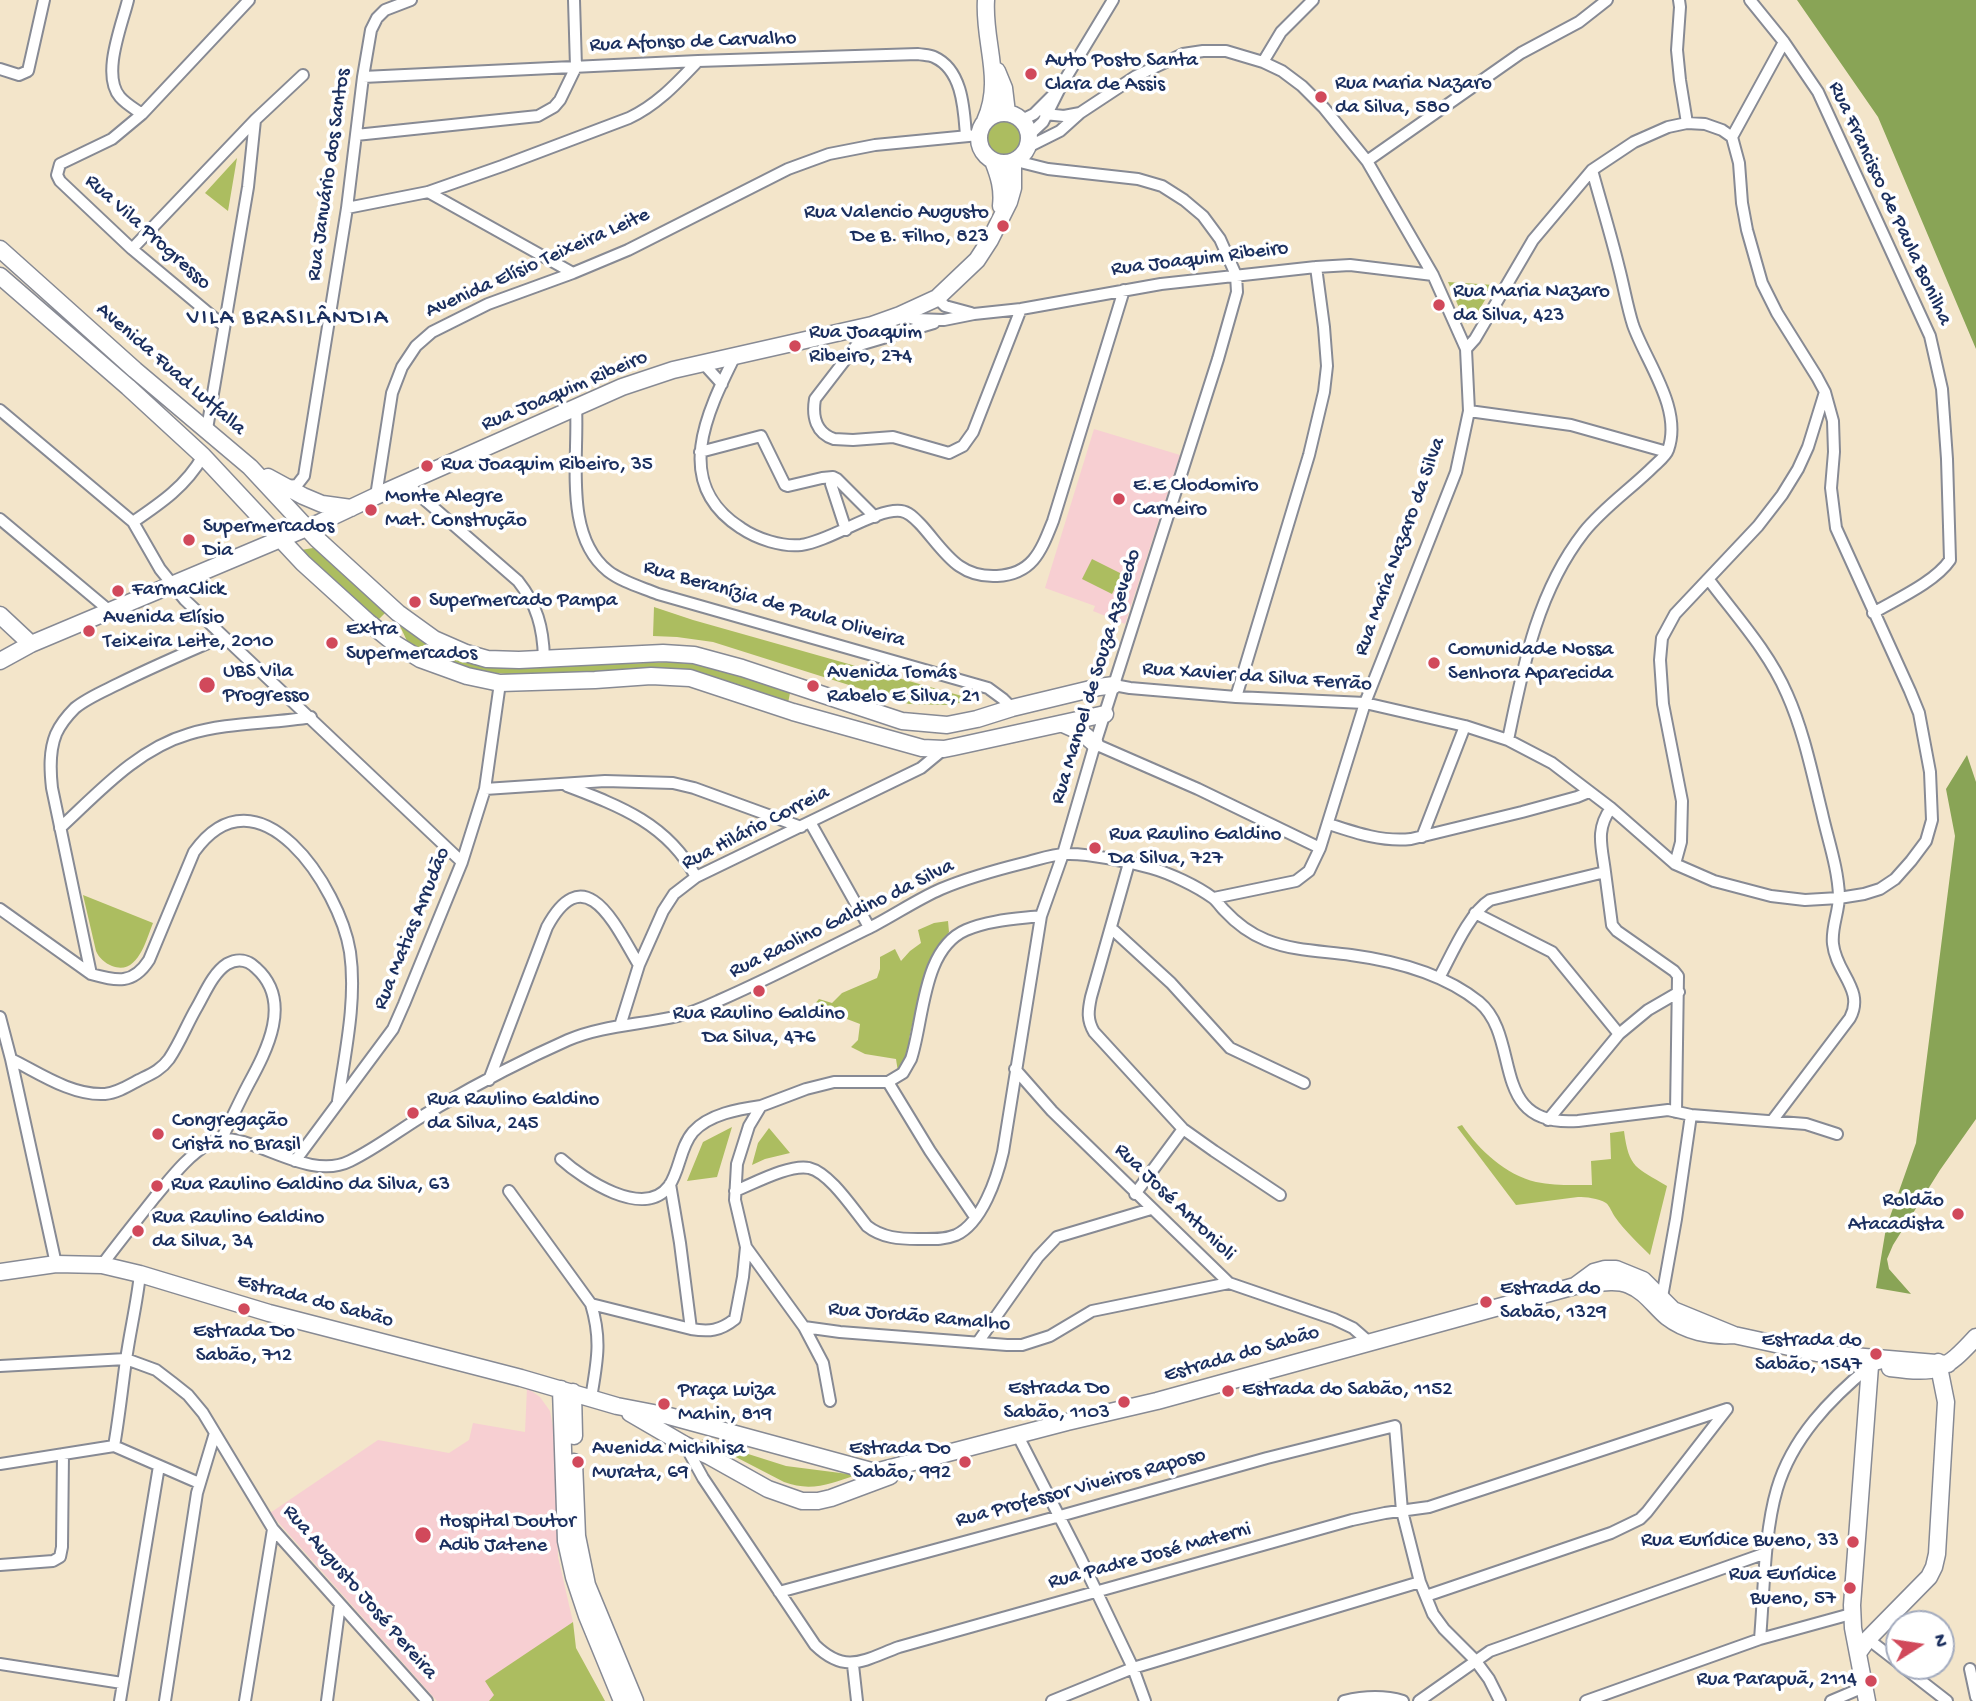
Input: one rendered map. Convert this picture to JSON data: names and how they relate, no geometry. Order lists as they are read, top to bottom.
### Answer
{
  "streets": {
    "street": [
      "Rua Afonso de Carvalho",
      "Rua Januário dos Santos",
      "Rua Francisco de Paula Bonilha",
      "Rua Vila Progresso",
      "Rua Joaquim Ribeiro",
      "Avenida Elísio Teixeira Leite",
      "Avenida Fuad Lutfalla",
      "Rua Maria Nazaro da Silva",
      "Rua Beranízia de Paula Oliveira",
      "Rua Manoel de Souza Azevedo",
      "Rua Xavier da Silva Ferrão",
      "Rua Hilário Correia",
      "Rua Raolino Galdino da Silva",
      "Rua Matias Arrudão",
      "Rua José Antonioli",
      "Estrada do Sabão",
      "Rua Jordão Ramalho",
      "Rua Professor Viveiros Raposo",
      "Rua Padre José Materni",
      "Rua Augusto José Pereira"
    ]
  },
  "crossings": [
    ["Rua Afonso de Carvalho", "Rua Januário dos Santos"],
    ["Rua Afonso de Carvalho", "Avenida Elísio Teixeira Leite"],
    ["Rua Afonso de Carvalho", "Rua Maria Nazaro da Silva"],
    ["Rua Afonso de Carvalho", "Rua Manoel de Souza Azevedo"],
    ["Rua Francisco de Paula Bonilha", "Rua Xavier da Silva Ferrão"],
    ["Rua Joaquim Ribeiro", "Avenida Elísio Teixeira Leite"],
    ["Rua Joaquim Ribeiro", "Rua Maria Nazaro da Silva"],
    ["Rua Joaquim Ribeiro", "Rua Beranízia de Paula Oliveira"],
    ["Rua Joaquim Ribeiro", "Rua Manoel de Souza Azevedo"],
    ["Avenida Elísio Teixeira Leite", "Rua Maria Nazaro da Silva"],
    ["Avenida Elísio Teixeira Leite", "Rua Manoel de Souza Azevedo"],
    ["Avenida Fuad Lutfalla", "Rua Beranízia de Paula Oliveira"],
    ["Avenida Fuad Lutfalla", "Rua Manoel de Souza Azevedo"],
    ["Avenida Fuad Lutfalla", "Rua Xavier da Silva Ferrão"],
    ["Avenida Fuad Lutfalla", "Rua Hilário Correia"],
    ["Avenida Fuad Lutfalla", "Rua Matias Arrudão"],
    ["Rua Maria Nazaro da Silva", "Rua Manoel de Souza Azevedo"],
    ["Rua Maria Nazaro da Silva", "Rua Xavier da Silva Ferrão"],
    ["Rua Maria Nazaro da Silva", "Rua Raolino Galdino da Silva"],
    ["Rua Manoel de Souza Azevedo", "Rua Xavier da Silva Ferrão"],
    ["Rua Manoel de Souza Azevedo", "Rua Raolino Galdino da Silva"],
    ["Rua Manoel de Souza Azevedo", "Rua José Antonioli"],
    ["Rua Hilário Correia", "Rua Raolino Galdino da Silva"],
    ["Rua Raolino Galdino da Silva", "Rua Matias Arrudão"],
    ["Rua José Antonioli", "Estrada do Sabão"],
    ["Rua José Antonioli", "Rua Jordão Ramalho"],
    ["Rua Professor Viveiros Raposo", "Rua Padre José Materni"]
  ],
  "districts": ["VILA BRASILÂNDIA"],
  "places": [
    "Auto Posto Santa Clara de Assis",
    "Rua Maria Nazaro da Silva, 580",
    "Rua Valencio Augusto De B. Filho, 823",
    "Rua Maria Nazaro da Silva, 423",
    "Rua Joaquim Ribeiro, 274",
    "Rua Joaquim Ribeiro, 35",
    "E.E Clodomiro Carneiro",
    "Monte Alegre Mat. Construção",
    "Supermercados Dia",
    "FarmaClick",
    "Supermercado Pampa",
    "Avenida Elísio Teixeira Leite, 2010",
    "Extra Supermercados",
    "Comunidade Nossa Senhora Aparecida",
    "UBS Vila Progresso",
    "Avenida Tomás Rabelo E Silva, 21",
    "Rua Raulino Galdino Da Silva, 727",
    "Rua Raulino Galdino Da Silva, 476",
    "Rua Raulino Galdino da Silva, 245",
    "Congregação Cristã no Brasil",
    "Rua Raulino Galdino da Silva, 63",
    "Roldão Atacadista",
    "Rua Raulino Galdino da Silva, 34",
    "Estrada do Sabão, 1329",
    "Estrada Do Sabão, 712",
    "Estrada do Sabão, 1547",
    "Estrada do Sabão, 1152",
    "Estrada Do Sabão, 1103",
    "Praça Luiza Mahin, 819",
    "Avenida Michihisa Murata, 69",
    "Estrada Do Sabão, 992",
    "Hospital Doutor Adib Jatene",
    "Rua Eurídice Bueno, 33",
    "Rua Eurídice Bueno, 57",
    "Rua Parapuã, 2114"
  ],
  "north": "right"
}
